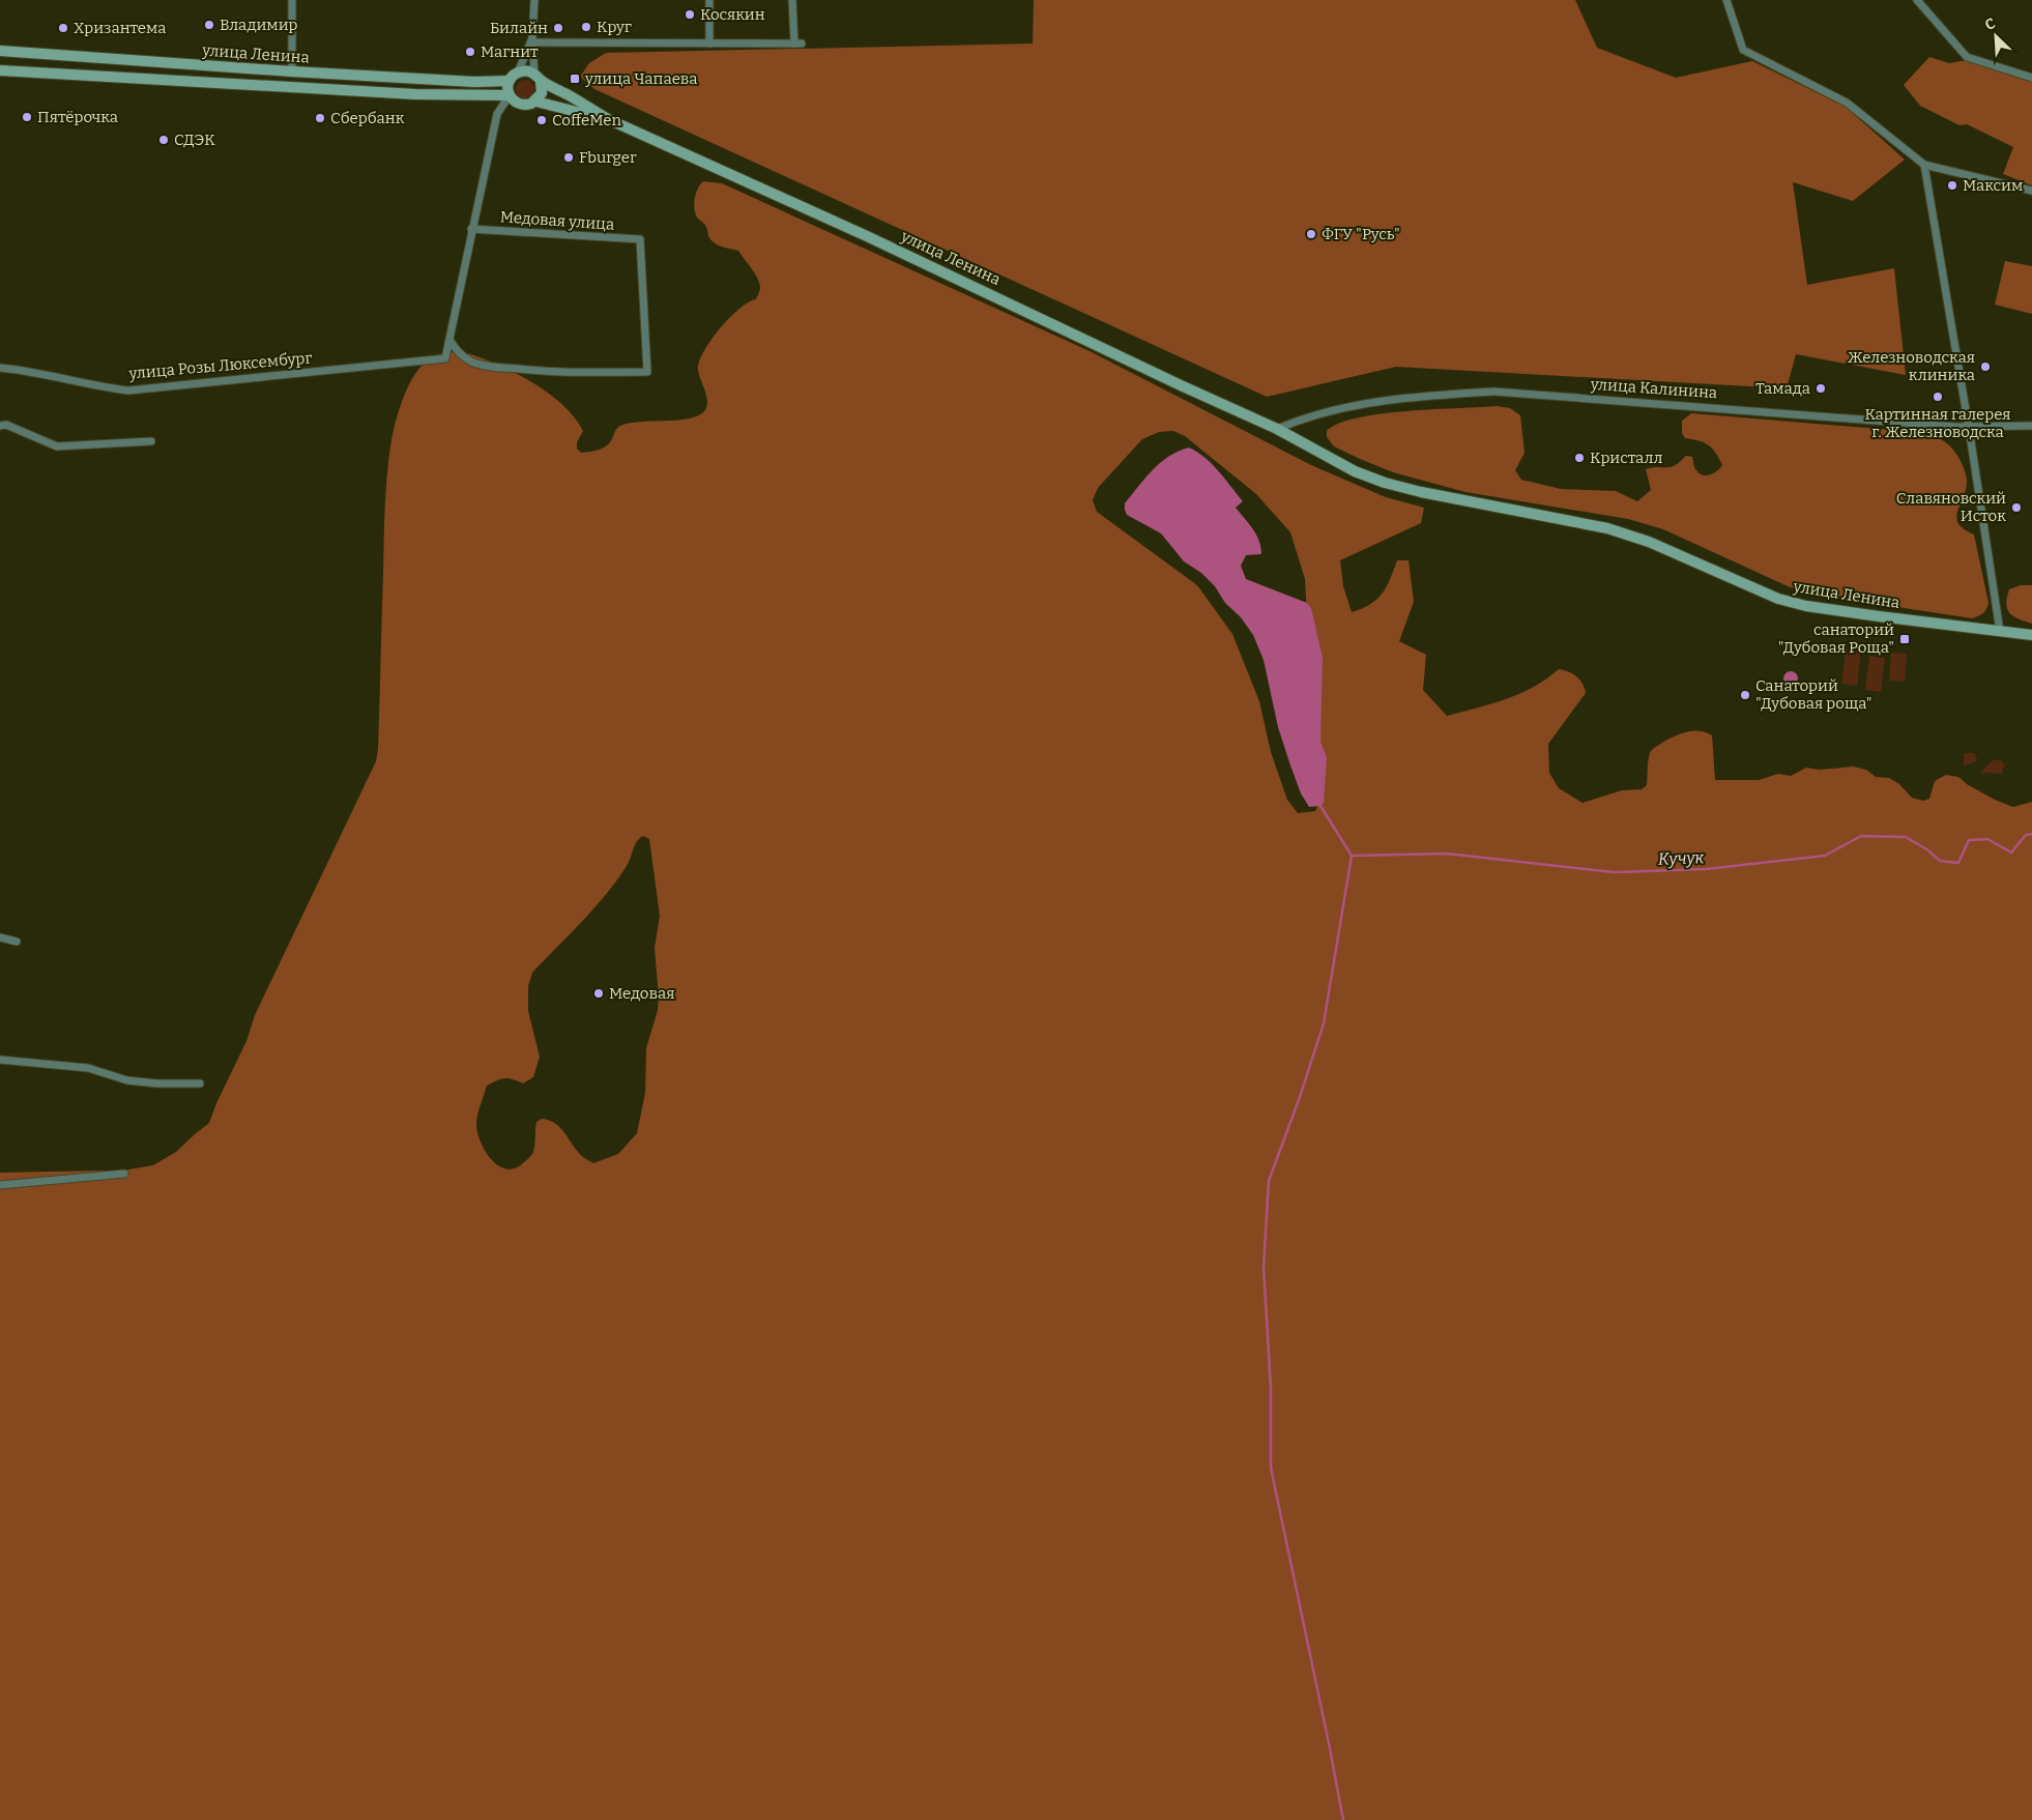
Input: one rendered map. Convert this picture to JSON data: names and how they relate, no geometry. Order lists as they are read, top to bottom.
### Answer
{
  "streets": {
    "main road": ["улица Ленина"],
    "street": ["Медовая улица", "улица Розы Люксембург", "улица Калинина"]
  },
  "crossings": [
    ["улица Ленина", "улица Калинина"],
    ["Медовая улица", "улица Розы Люксембург"]
  ],
  "water": ["Кучук"],
  "places": {
    "other": [
      "Косякин",
      "Владимир",
      "Круг",
      "Хризантема",
      "Билайн",
      "Магнит",
      "Пятёрочка",
      "Сбербанк",
      "CoffeMen",
      "СДЭК",
      "Fburger",
      "Максим",
      "ФГУ \"Русь\"",
      "Железноводская клиника",
      "Тамада",
      "Картинная галерея г. Железноводска",
      "Кристалл",
      "Славяновский Исток",
      "Санаторий \"Дубовая роща\"",
      "Медовая"
    ],
    "transit": ["улица Чапаева", "санаторий \"Дубовая Роща\""]
  },
  "north": "top left"
}
